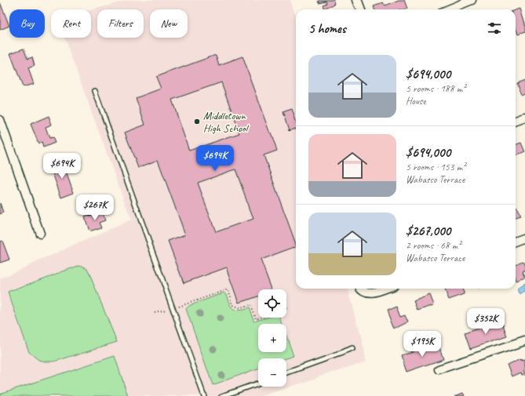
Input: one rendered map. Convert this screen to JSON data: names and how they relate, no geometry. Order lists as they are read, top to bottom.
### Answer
{
  "places": ["Middletown High School"],
  "page": {
    "chip": [
      "Buy",
      "Rent",
      "Filters",
      "New"
    ],
    "heading": "5 homes",
    "list": [
      {
        "name": "$694,000",
        "note": "5 rooms · 188 m² · House"
      },
      {
        "name": "$694,000",
        "note": "5 rooms · 153 m² · Wabasso Terrace"
      },
      {
        "name": "$267,000",
        "note": "2 rooms · 68 m² · Wabasso Terrace"
      }
    ],
    "price": [
      "$694K",
      "$694K",
      "$267K",
      "$352K",
      "$195K"
    ],
    "map_buttons": ["+", "−"]
  }
}
